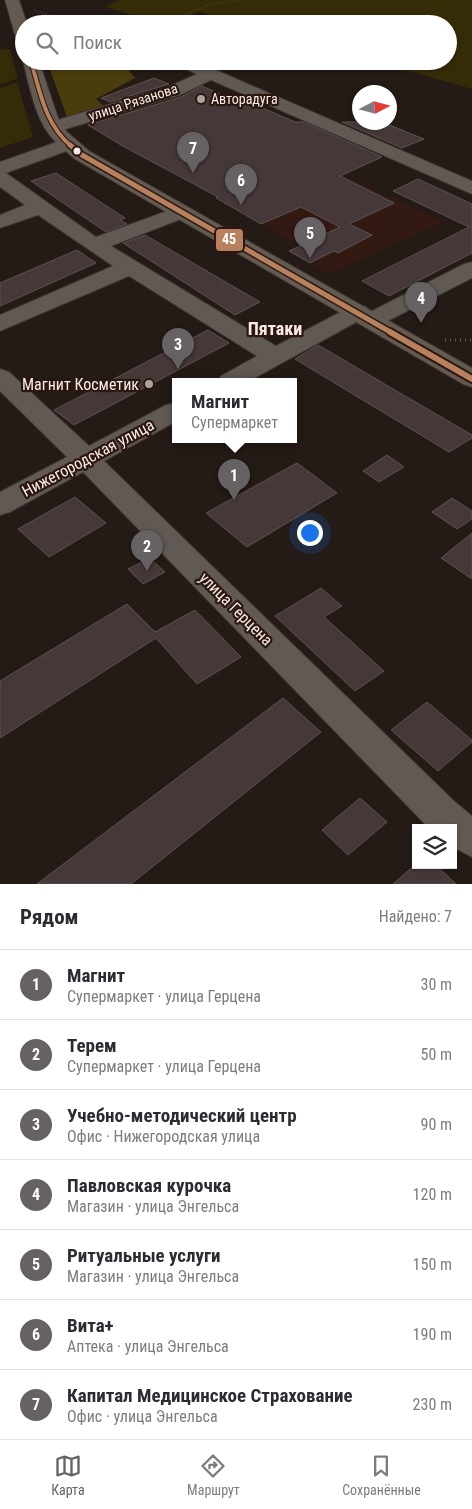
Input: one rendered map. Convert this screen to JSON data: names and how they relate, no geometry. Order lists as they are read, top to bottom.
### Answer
{
  "streets": {
    "street": ["улица Рязанова", "Нижегородская улица", "улица Герцена"]
  },
  "crossings": [
    ["Нижегородская улица", "улица Герцена"]
  ],
  "districts": ["Пятаки"],
  "places": ["Авторадуга", "Магнит Косметик"],
  "lines": ["transit line 45"],
  "north": "right",
  "page": {
    "search": "Поиск",
    "pins": [
      "7",
      "6",
      "5",
      "4",
      "3",
      "1",
      "2"
    ],
    "popup": ["Магнит", "Супермаркет"],
    "heading": ["Рядом", "Найдено: 7"],
    "list": [
      {
        "mark": "1",
        "name": "Магнит",
        "note": "Супермаркет · улица Герцена",
        "value": "30 m"
      },
      {
        "mark": "2",
        "name": "Терем",
        "note": "Супермаркет · улица Герцена",
        "value": "50 m"
      },
      {
        "mark": "3",
        "name": "Учебно-методический центр",
        "note": "Офис · Нижегородская улица",
        "value": "90 m"
      },
      {
        "mark": "4",
        "name": "Павловская курочка",
        "note": "Магазин · улица Энгельса",
        "value": "120 m"
      },
      {
        "mark": "5",
        "name": "Ритуальные услуги",
        "note": "Магазин · улица Энгельса",
        "value": "150 m"
      },
      {
        "mark": "6",
        "name": "Вита+",
        "note": "Аптека · улица Энгельса",
        "value": "190 m"
      },
      {
        "mark": "7",
        "name": "Капитал Медицинское Страхование",
        "note": "Офис · улица Энгельса",
        "value": "230 m"
      }
    ],
    "nav": ["Карта", "Маршрут", "Сохранённые"]
  }
}
